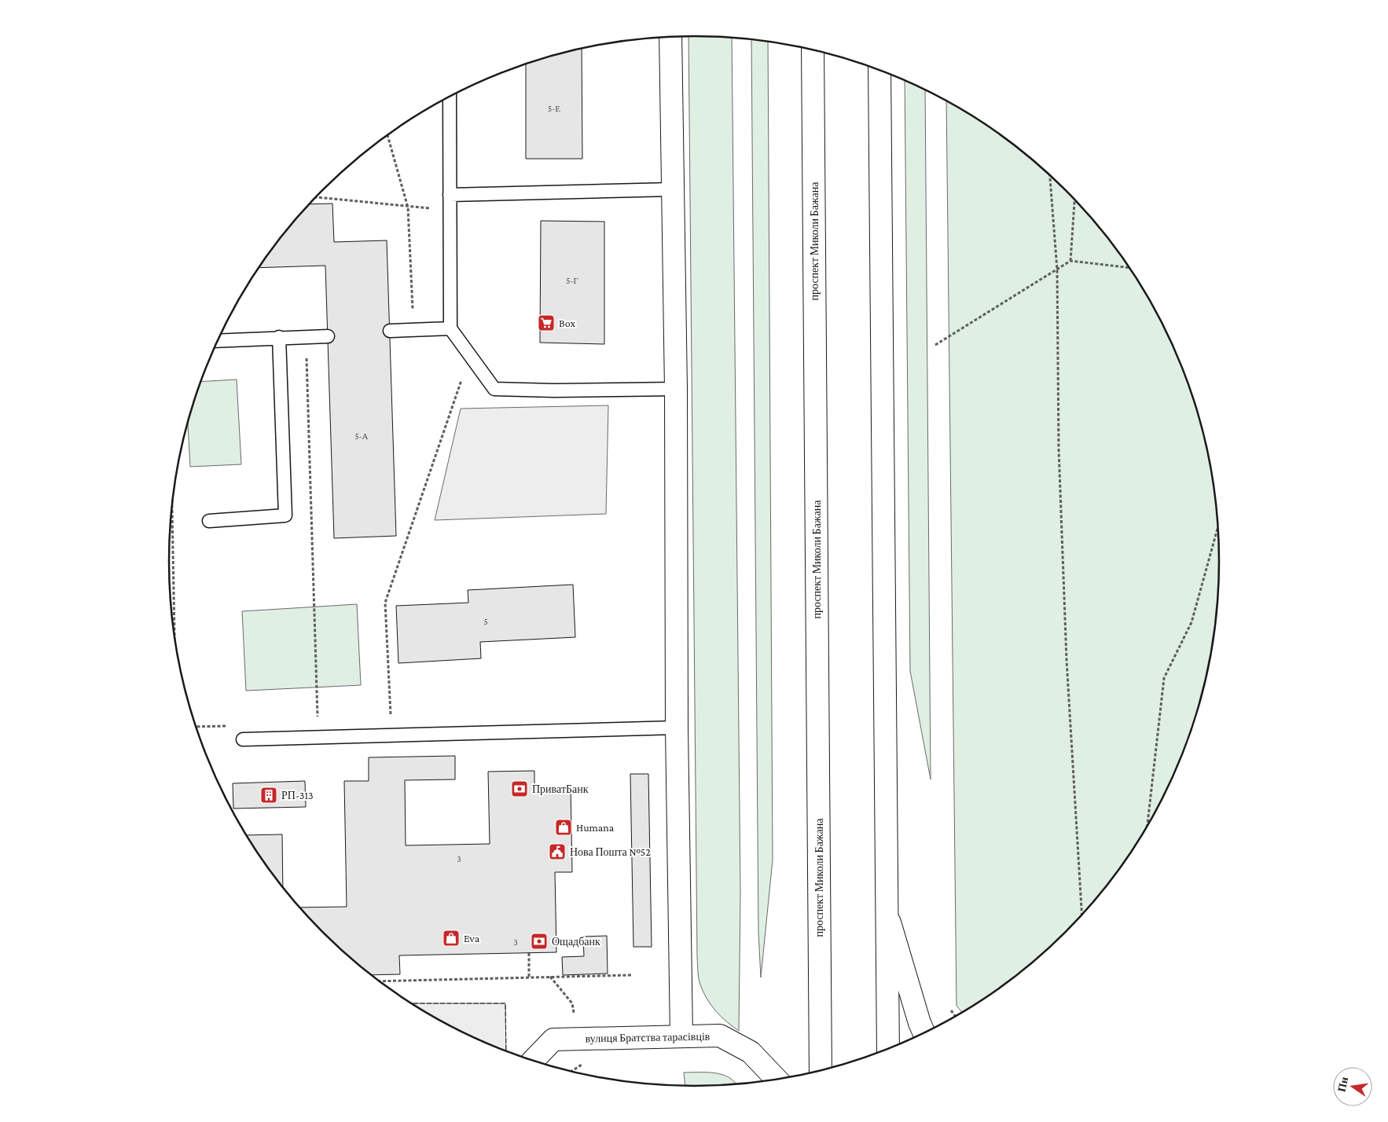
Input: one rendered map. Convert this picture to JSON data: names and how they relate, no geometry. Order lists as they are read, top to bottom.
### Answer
{
  "streets": {
    "main road": ["проспект Миколи Бажана", "вулиця Братства тарасівців"]
  },
  "places": {
    "supermarket": ["Box"],
    "bank": ["ПриватБанк", "Ощадбанк"],
    "building": ["РП-313"],
    "shop": ["Humana", "Eva"],
    "public building": ["Нова Пошта №52"]
  },
  "house_numbers": [
    "5-Е",
    "5-Г",
    "5-А",
    "5",
    "3",
    "3"
  ],
  "north": "left"
}
